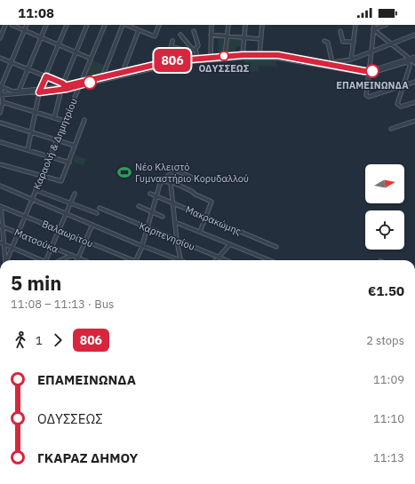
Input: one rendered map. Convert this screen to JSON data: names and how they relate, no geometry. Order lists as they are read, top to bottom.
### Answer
{
  "streets": {
    "street": [
      "Καραολή & Δημητρίου",
      "Μακρακώμης",
      "Βαλαωρίτου",
      "Καρπενησίου",
      "Ματσούκα"
    ]
  },
  "crossings": [
    ["Καραολή & Δημητρίου", "Βαλαωρίτου"],
    ["Καραολή & Δημητρίου", "Ματσούκα"]
  ],
  "places": {
    "other": ["ΟΔYΣΣΕΩΣ", "ΕΠΑΜΕΙΝΩΝΔΑ"],
    "sports": ["Νέο Κλειστό Γυμναστήριο Κορυδαλλού"]
  },
  "lines": ["bus line 806"],
  "north": "right",
  "page": {
    "status": "11:08",
    "on_map": "806",
    "heading": ["5 min", "11:08 – 11:13 · Bus", "€1.50"],
    "legs": ["1", "806", "2 stops"],
    "list": [
      {
        "name": "ΕΠΑΜΕΙΝΩΝΔΑ",
        "value": "11:09"
      },
      {
        "name": "ΟΔYΣΣΕΩΣ",
        "value": "11:10"
      },
      {
        "name": "ΓΚΑΡΑΖ ΔΗΜΟΥ",
        "value": "11:13"
      }
    ]
  }
}
